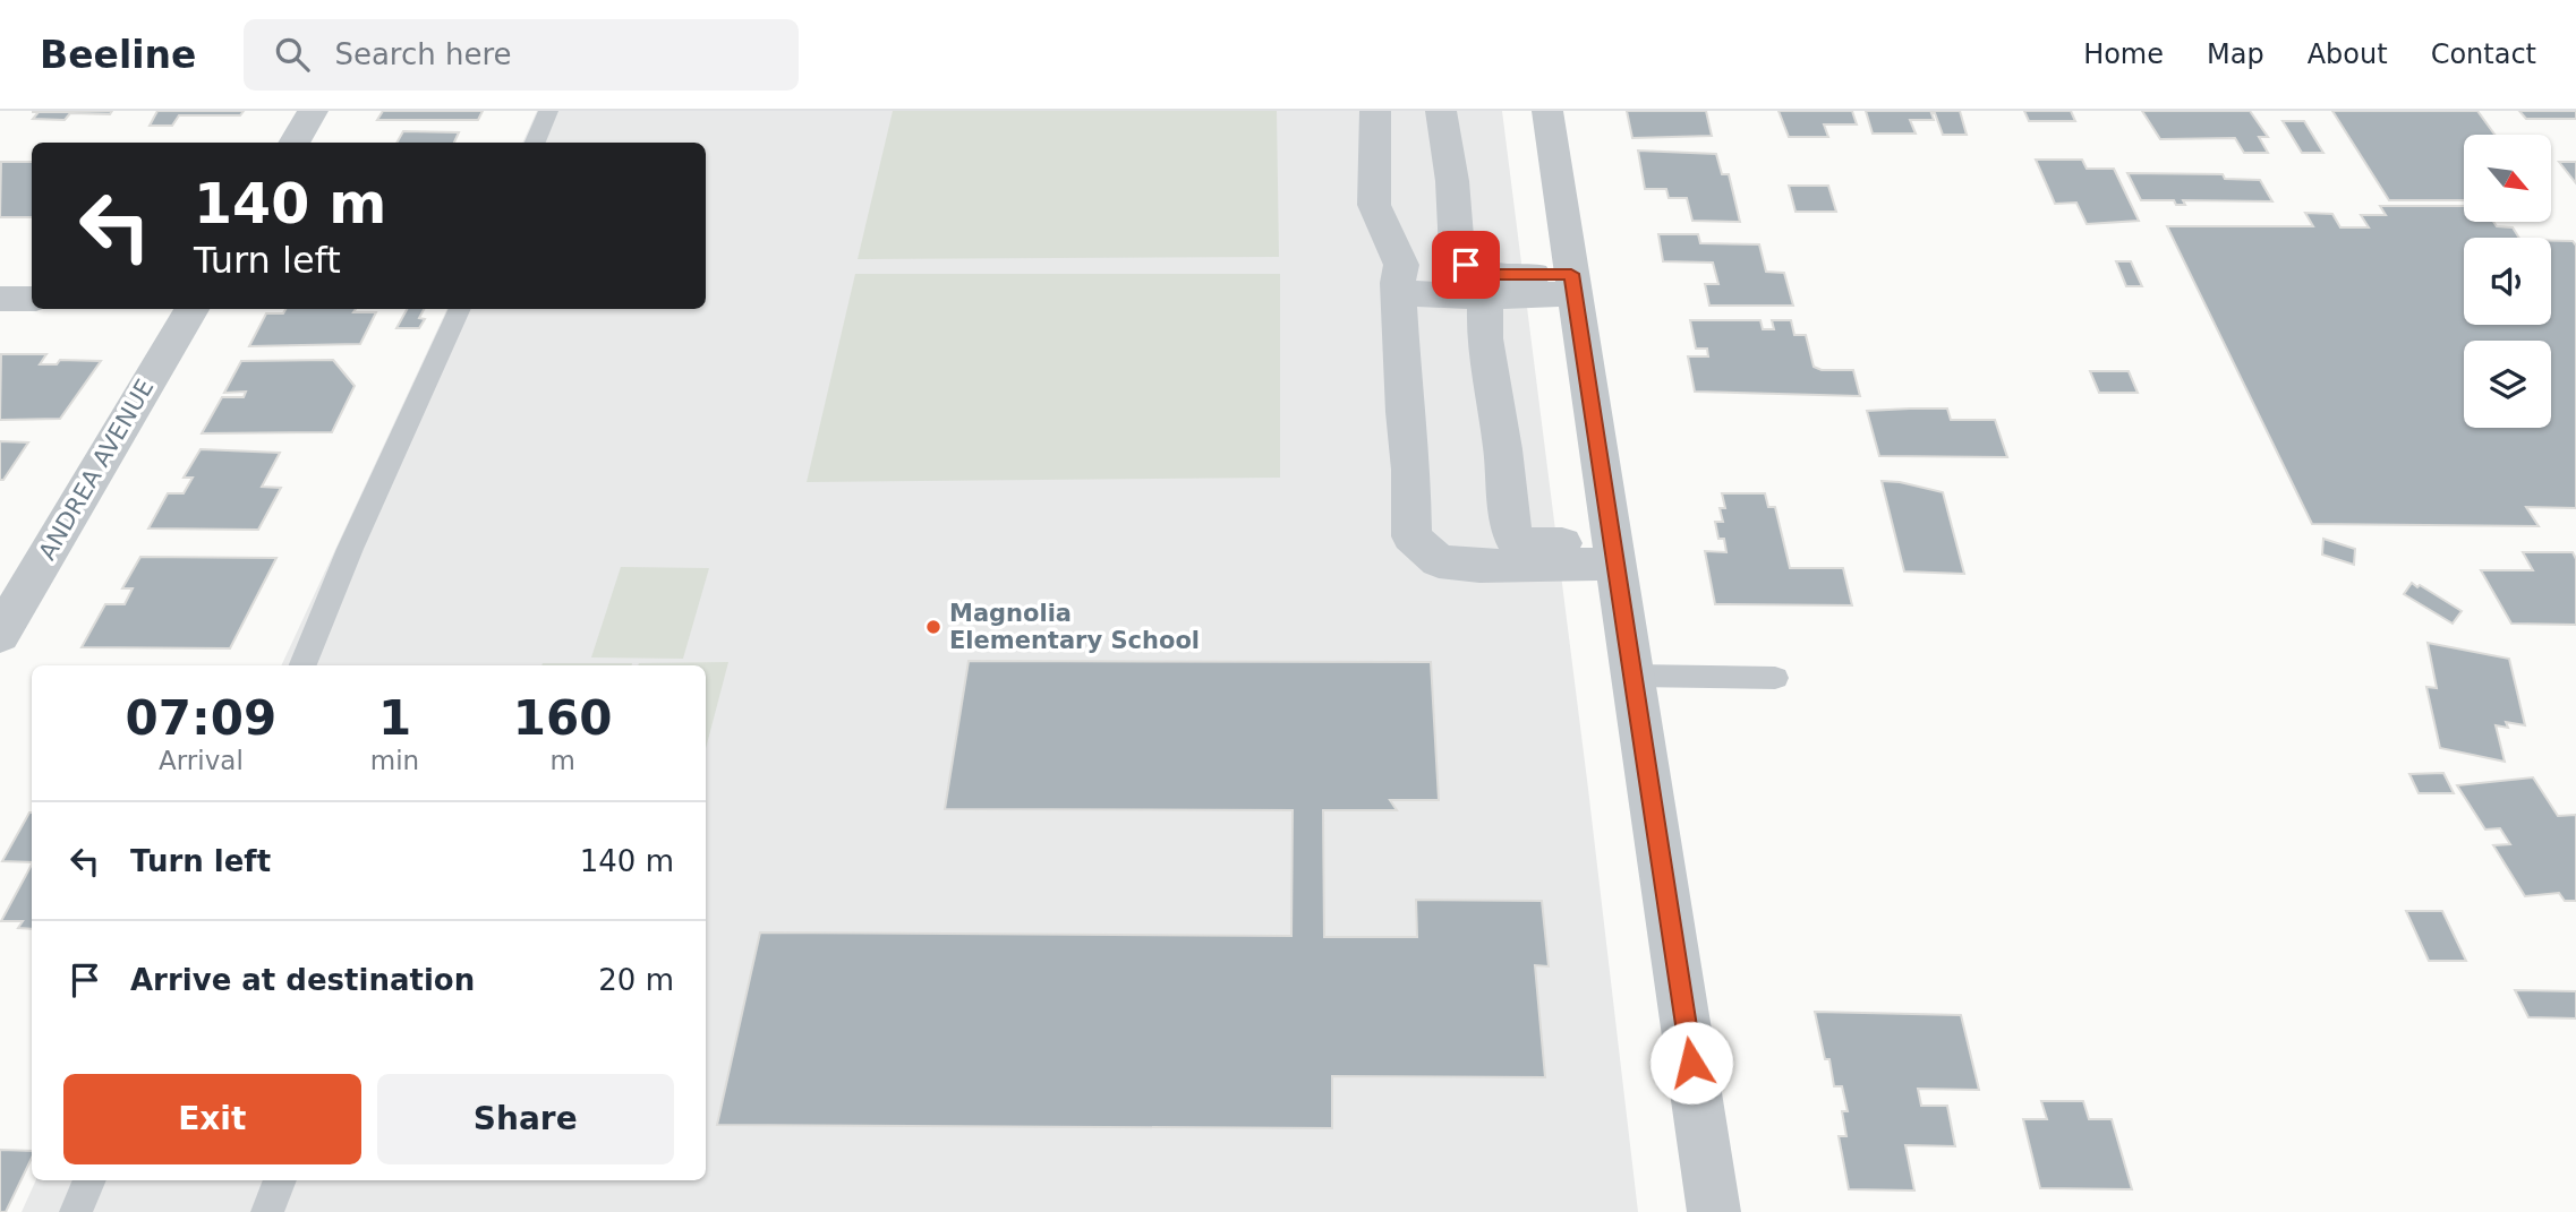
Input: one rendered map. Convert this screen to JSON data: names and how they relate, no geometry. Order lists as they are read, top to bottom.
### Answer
{
  "streets": {
    "street": ["ANDREA AVENUE"]
  },
  "places": ["Magnolia Elementary School"],
  "north": "bottom right",
  "page": {
    "header": "Beeline",
    "search": "Search here",
    "nav": [
      "Home",
      "Map",
      "About",
      "Contact"
    ],
    "turn": ["140 m", "Turn left"],
    "eta": [
      "07:09",
      "Arrival",
      "1",
      "min",
      "160",
      "m"
    ],
    "list": [
      {
        "name": "Turn left",
        "value": "140 m"
      },
      {
        "name": "Arrive at destination",
        "value": "20 m"
      }
    ],
    "buttons": ["Exit", "Share"]
  }
}
